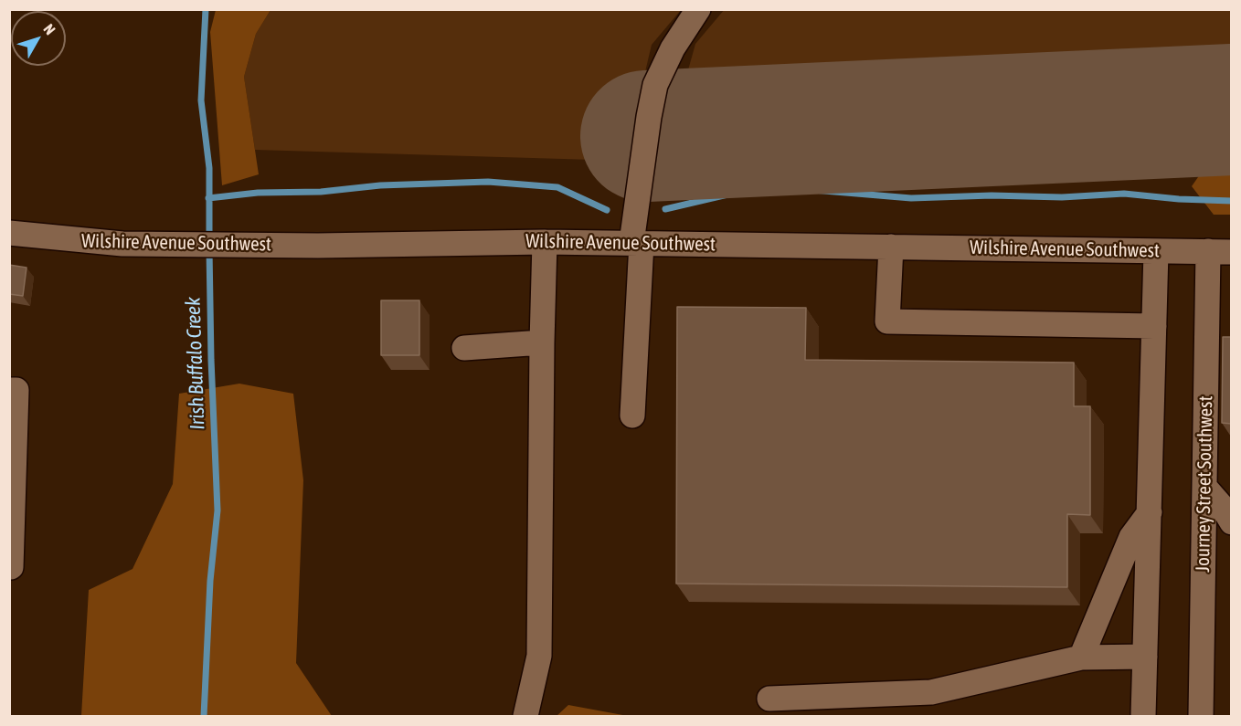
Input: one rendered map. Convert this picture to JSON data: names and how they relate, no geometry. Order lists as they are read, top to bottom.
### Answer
{
  "streets": {
    "street": ["Wilshire Avenue Southwest", "Journey Street Southwest"]
  },
  "crossings": [
    ["Wilshire Avenue Southwest", "Journey Street Southwest"]
  ],
  "water": ["Irish Buffalo Creek"],
  "north": "top right"
}
